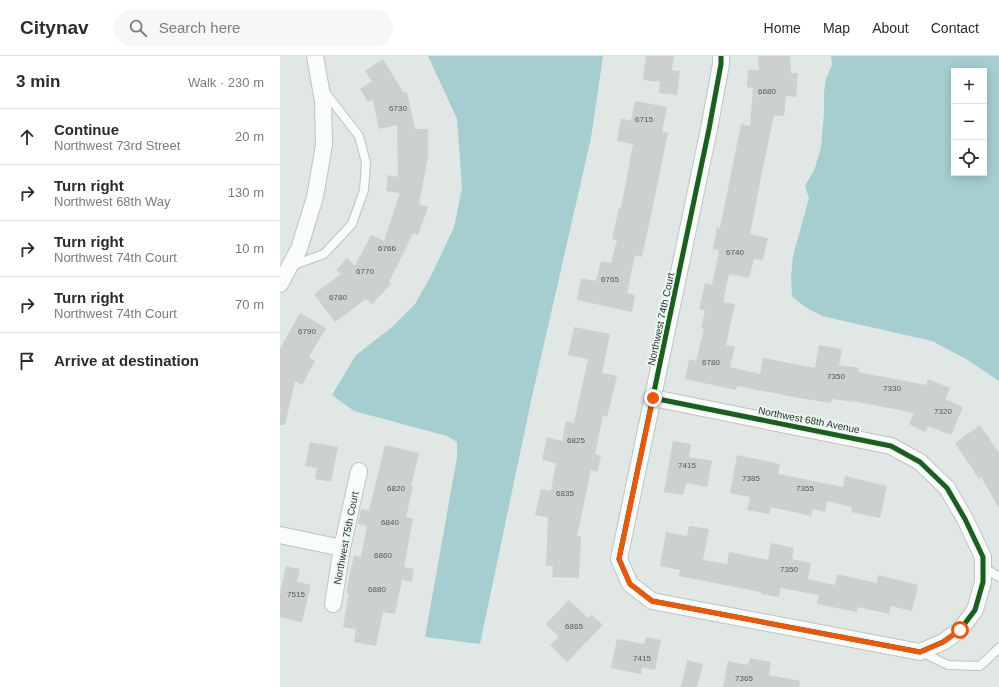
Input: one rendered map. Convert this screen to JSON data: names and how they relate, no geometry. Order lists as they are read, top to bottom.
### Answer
{
  "streets": {
    "street": ["Northwest 74th Court", "Northwest 68th Avenue", "Northwest 75th Court"]
  },
  "crossings": [
    ["Northwest 74th Court", "Northwest 68th Avenue"]
  ],
  "house_numbers": [
    "6680",
    "6730",
    "6715",
    "6766",
    "6740",
    "6770",
    "6765",
    "6780",
    "6790",
    "6780",
    "7350",
    "7330",
    "7320",
    "6825",
    "7415",
    "7385",
    "6820",
    "7355",
    "6835",
    "6840",
    "6860",
    "7350",
    "6880",
    "7515",
    "6865",
    "7415",
    "7365"
  ],
  "page": {
    "header": "Citynav",
    "search": "Search here",
    "nav": [
      "Home",
      "Map",
      "About",
      "Contact"
    ],
    "heading": ["3 min", "Walk · 230 m"],
    "map_buttons": ["+", "−"],
    "list": [
      ["Continue", "Northwest 73rd Street", "20 m"],
      ["Turn right", "Northwest 68th Way", "130 m"],
      ["Turn right", "Northwest 74th Court", "10 m"],
      ["Turn right", "Northwest 74th Court", "70 m"],
      "Arrive at destination"
    ]
  }
}
